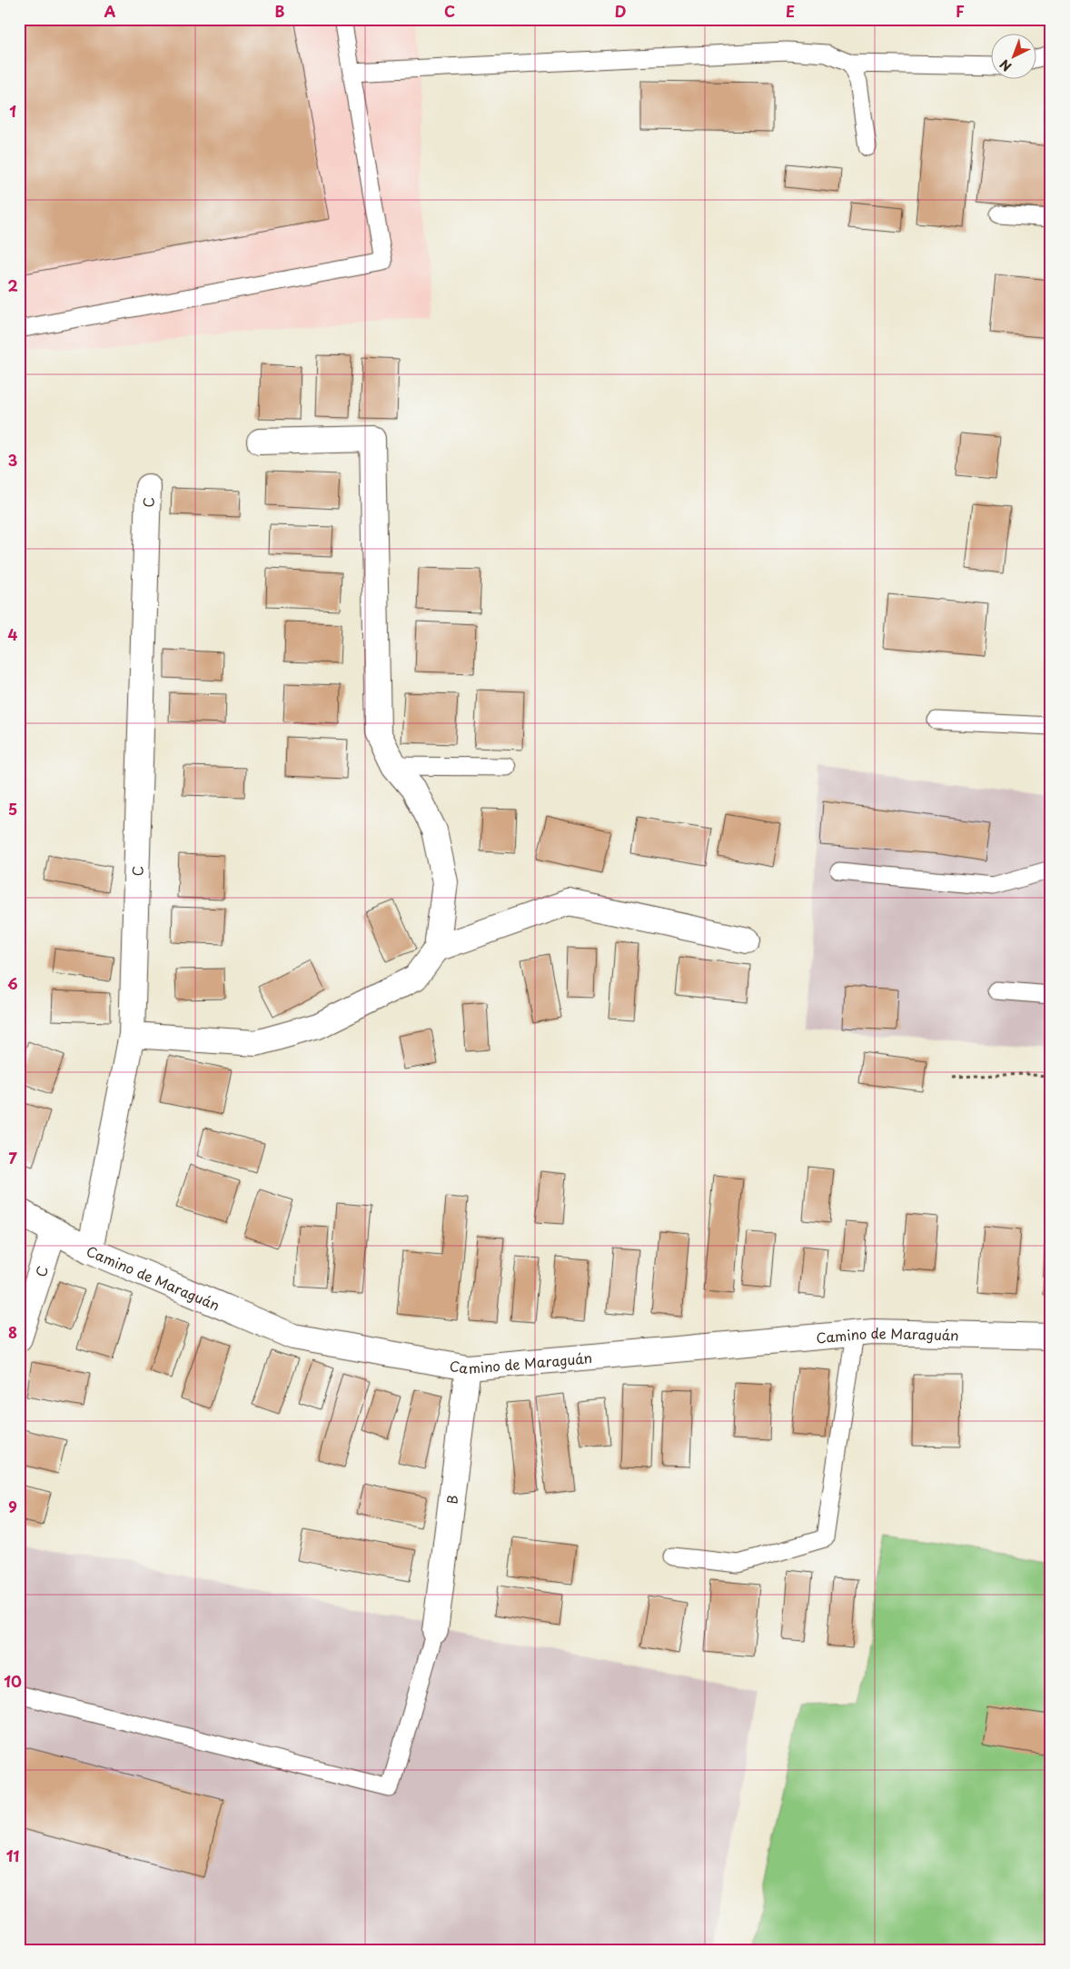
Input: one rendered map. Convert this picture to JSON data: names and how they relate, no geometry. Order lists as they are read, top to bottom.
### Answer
{
  "streets": {
    "street": ["C", "Camino de Maraguán", "B"]
  },
  "crossings": [
    ["C", "Camino de Maraguán"],
    ["Camino de Maraguán", "B"]
  ],
  "north": "bottom left",
  "grid": {
    "columns": [
      "A",
      "B",
      "C",
      "D",
      "E",
      "F"
    ],
    "rows": [
      "1",
      "2",
      "3",
      "4",
      "5",
      "6",
      "7",
      "8",
      "9",
      "10",
      "11"
    ]
  }
}
